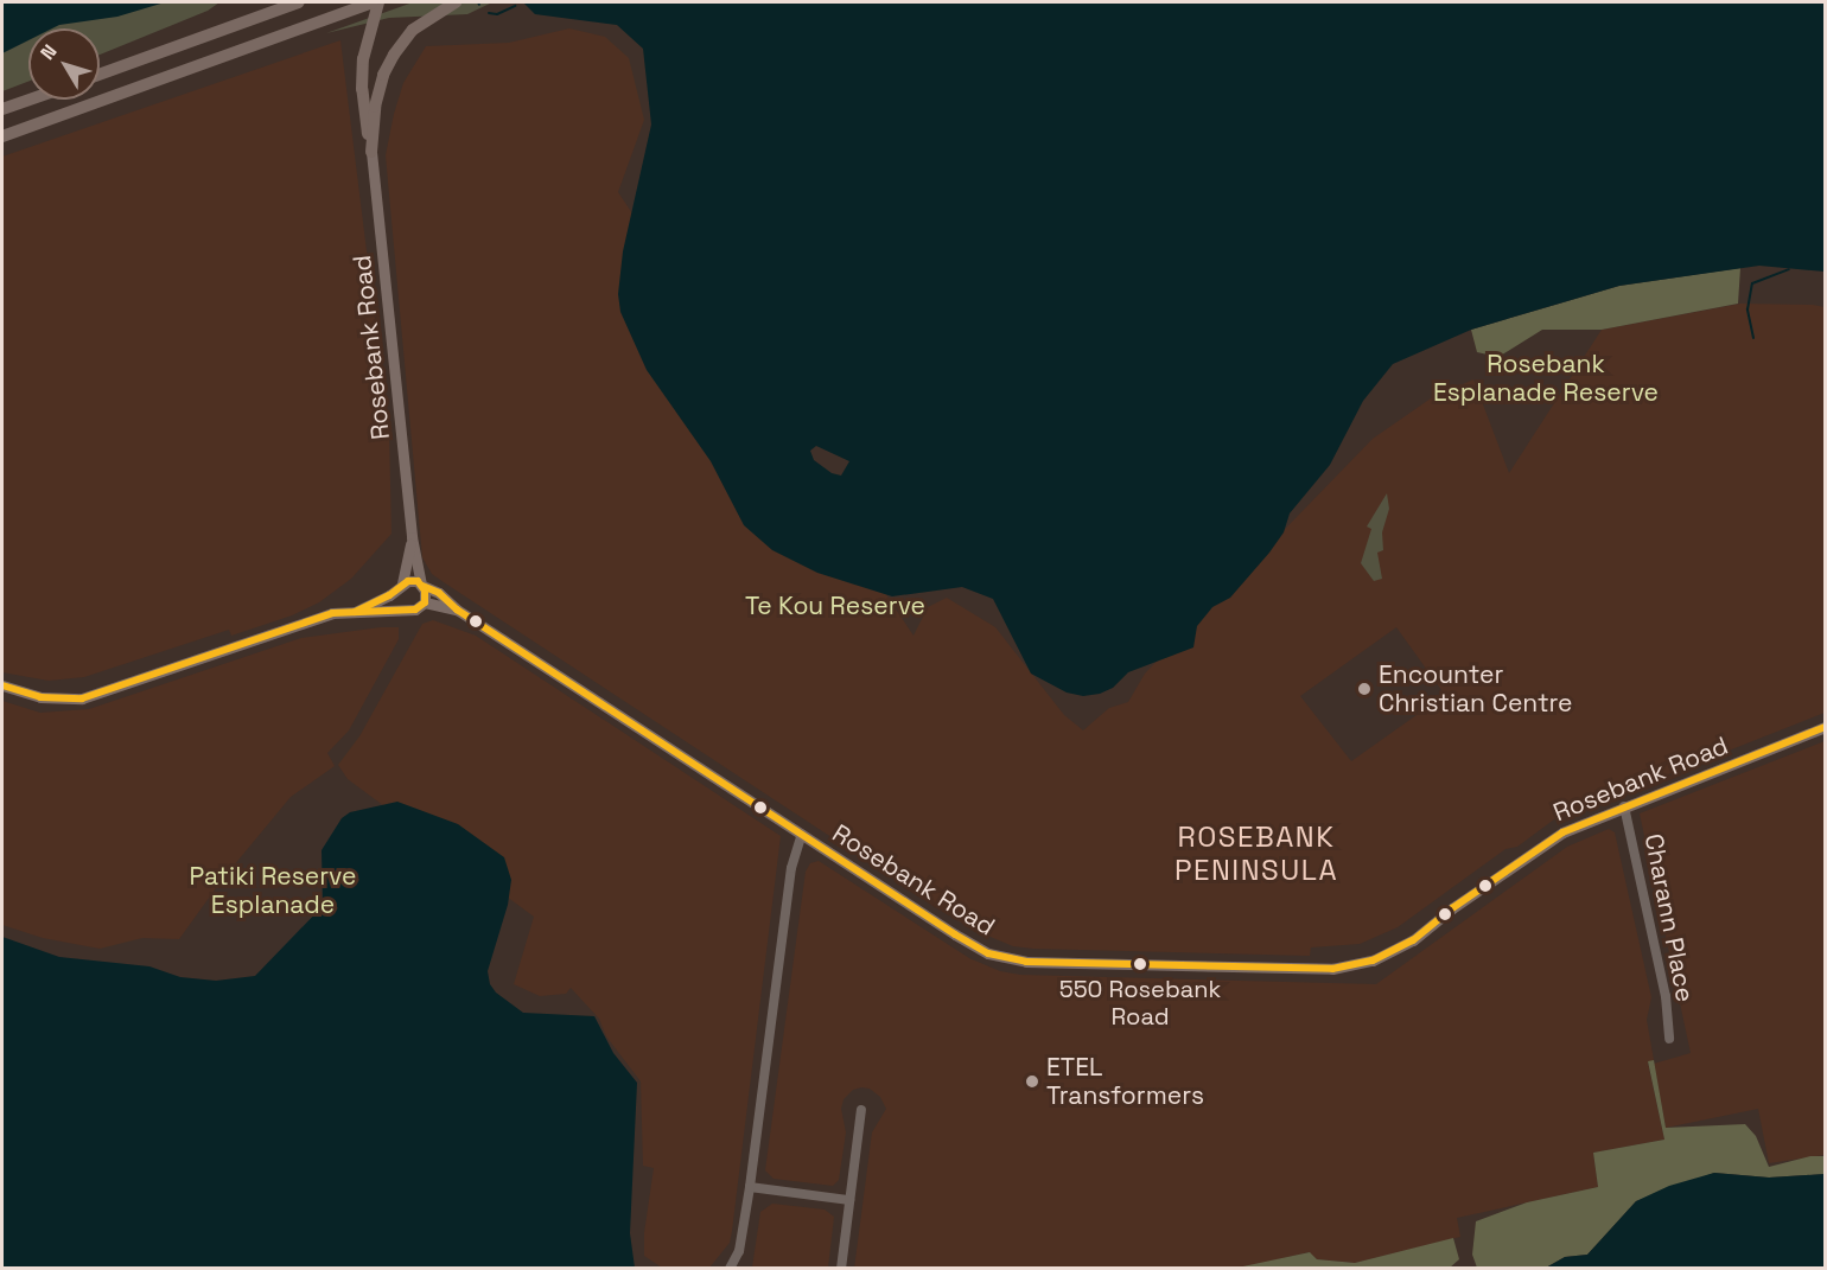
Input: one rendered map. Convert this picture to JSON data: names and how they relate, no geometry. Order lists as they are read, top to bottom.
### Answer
{
  "streets": {
    "main road": ["Rosebank Road"],
    "street": ["Charann Place"]
  },
  "crossings": [
    ["Rosebank Road", "Charann Place"]
  ],
  "districts": ["ROSEBANK PENINSULA"],
  "parks": ["Rosebank Esplanade Reserve", "Te Kou Reserve", "Patiki Reserve Esplanade"],
  "places": ["Encounter Christian Centre", "550 Rosebank Road", "ETEL Transformers"],
  "north": "top left"
}
